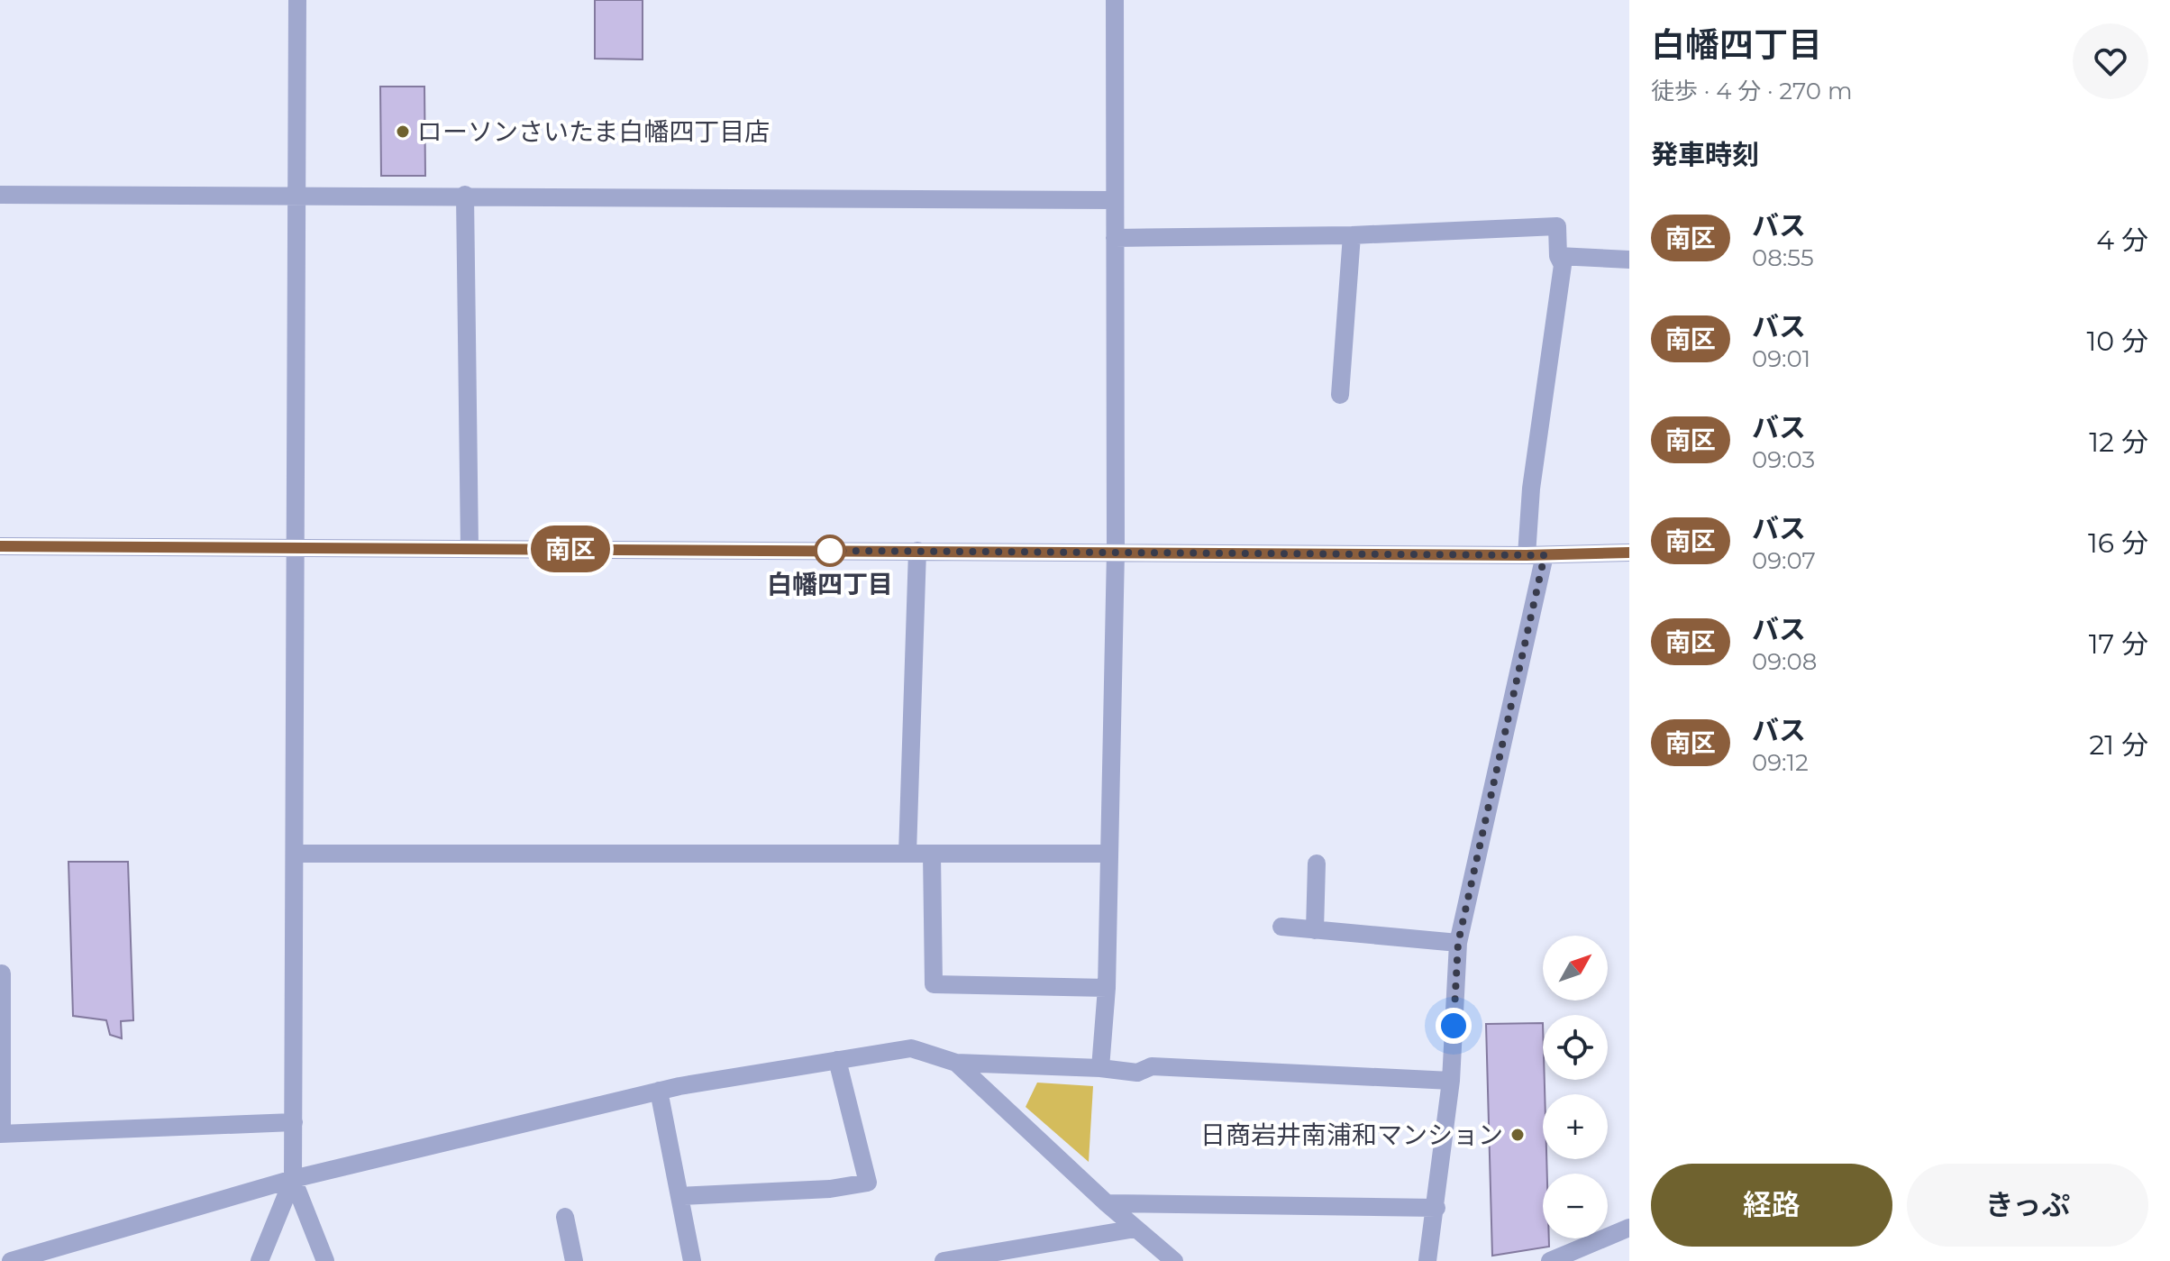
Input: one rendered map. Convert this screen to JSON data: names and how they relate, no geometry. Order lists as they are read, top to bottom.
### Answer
{
  "places": ["ローソンさいたま白幡四丁目店", "白幡四丁目", "日商岩井南浦和マンション"],
  "lines": ["bus line 南区"],
  "north": "top right",
  "page": {
    "on_map": "南区",
    "heading": [
      ["白幡四丁目", "徒歩 · 4 分 · 270 m"],
      "発車時刻"
    ],
    "list": [
      {
        "mark": "南区",
        "name": "バス",
        "note": "08:55",
        "value": "4 分"
      },
      {
        "mark": "南区",
        "name": "バス",
        "note": "09:01",
        "value": "10 分"
      },
      {
        "mark": "南区",
        "name": "バス",
        "note": "09:03",
        "value": "12 分"
      },
      {
        "mark": "南区",
        "name": "バス",
        "note": "09:07",
        "value": "16 分"
      },
      {
        "mark": "南区",
        "name": "バス",
        "note": "09:08",
        "value": "17 分"
      },
      {
        "mark": "南区",
        "name": "バス",
        "note": "09:12",
        "value": "21 分"
      }
    ],
    "map_buttons": ["+", "−"],
    "buttons": ["経路", "きっぷ"]
  }
}
